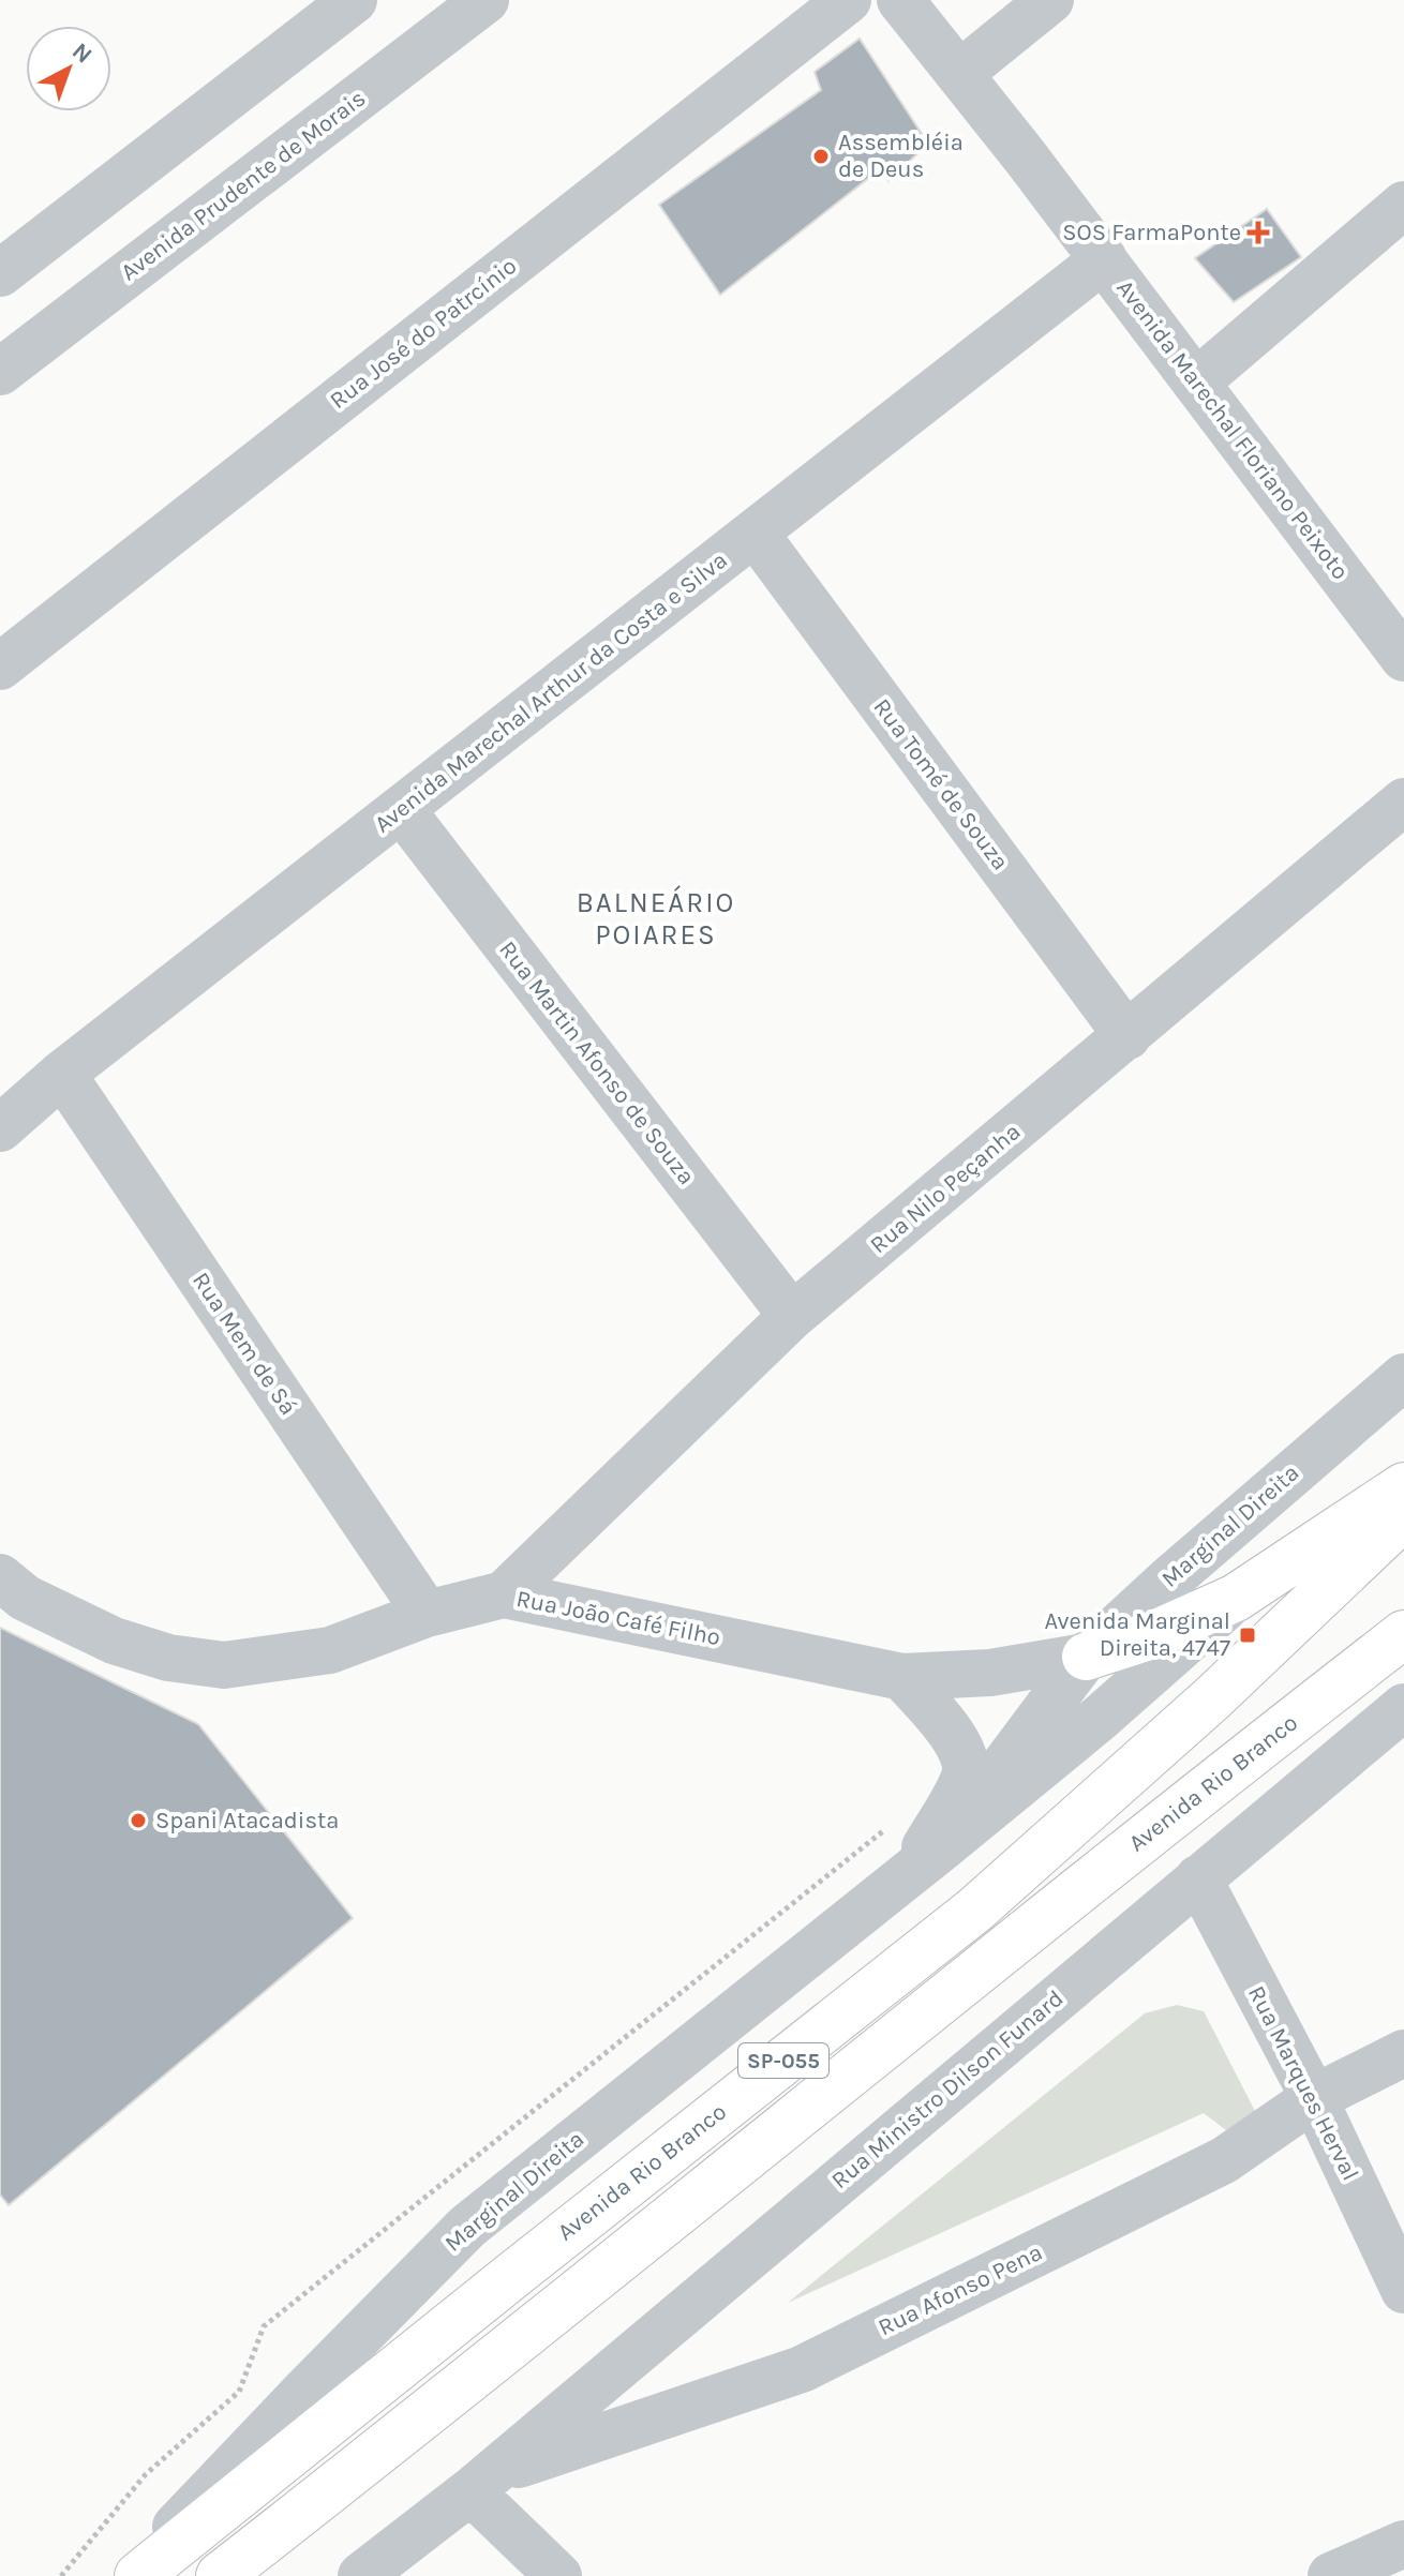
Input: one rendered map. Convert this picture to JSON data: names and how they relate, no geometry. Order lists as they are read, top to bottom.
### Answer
{
  "streets": {
    "main road": ["Avenida Rio Branco", "SP-055"],
    "street": [
      "Avenida Prudente de Morais",
      "Rua José do Patrcínio",
      "Avenida Marechal Floriano Peixoto",
      "Avenida Marechal Arthur da Costa e Silva",
      "Rua Tomé de Souza",
      "Rua Martin Afonso de Souza",
      "Rua Nilo Peçanha",
      "Rua Mem de Sá",
      "Marginal Direita",
      "Rua João Café Filho",
      "Rua Marques Herval",
      "Rua Ministro Dilson Funard",
      "Rua Afonso Pena"
    ]
  },
  "crossings": [
    ["Avenida Marechal Floriano Peixoto", "Avenida Marechal Arthur da Costa e Silva"],
    ["Avenida Marechal Arthur da Costa e Silva", "Rua Tomé de Souza"],
    ["Avenida Marechal Arthur da Costa e Silva", "Rua Martin Afonso de Souza"],
    ["Avenida Marechal Arthur da Costa e Silva", "Rua Mem de Sá"],
    ["Rua Tomé de Souza", "Rua Nilo Peçanha"],
    ["Rua Martin Afonso de Souza", "Rua Nilo Peçanha"],
    ["Rua Nilo Peçanha", "Rua João Café Filho"],
    ["Rua Mem de Sá", "Rua João Café Filho"],
    ["Marginal Direita", "Rua João Café Filho"],
    ["Rua Marques Herval", "Rua Ministro Dilson Funard"],
    ["Rua Marques Herval", "Rua Afonso Pena"],
    ["Rua Ministro Dilson Funard", "Rua Afonso Pena"]
  ],
  "districts": ["BALNEÁRIO POIARES"],
  "places": {
    "other": ["Assembléia de Deus", "Spani Atacadista"],
    "health": ["SOS FarmaPonte"],
    "transit": ["Avenida Marginal Direita, 4747"]
  },
  "north": "top right"
}
